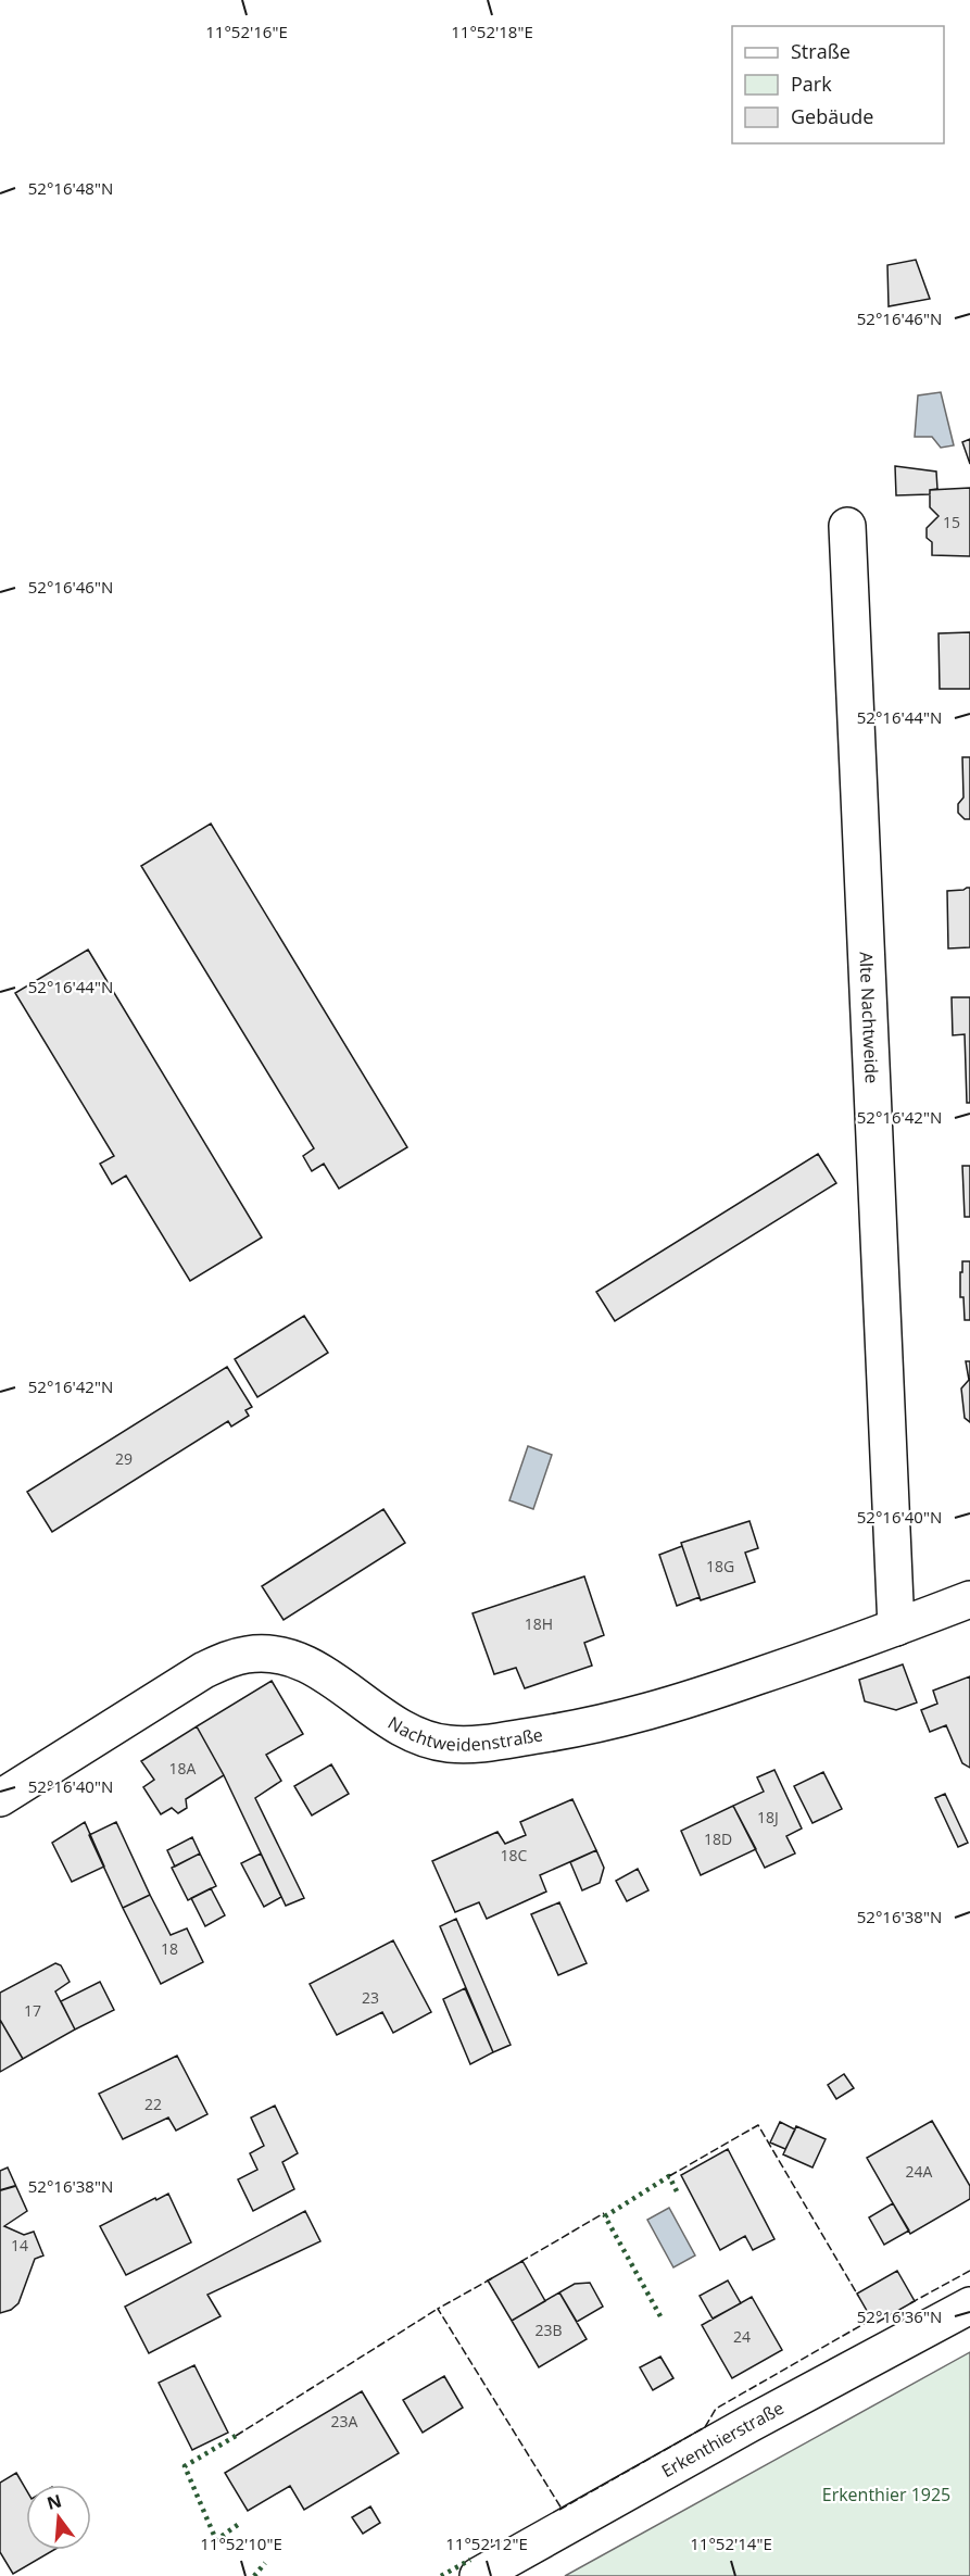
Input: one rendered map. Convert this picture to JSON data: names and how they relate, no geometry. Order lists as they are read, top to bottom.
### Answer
{
  "streets": {
    "street": ["Alte Nachtweide", "Nachtweidenstraße", "Erkenthierstraße"]
  },
  "crossings": [
    ["Alte Nachtweide", "Nachtweidenstraße"]
  ],
  "parks": ["Erkenthier 1925"],
  "house_numbers": [
    "15",
    "29",
    "18G",
    "18H",
    "18A",
    "18J",
    "18D",
    "18C",
    "18",
    "23",
    "17",
    "22",
    "24A",
    "14",
    "23B",
    "24",
    "23A"
  ],
  "legend": ["Straße", "Park", "Gebäude"],
  "north": "top",
  "coordinates": [
    "11°52'16\"E",
    "11°52'18\"E",
    "52°16'48\"N",
    "52°16'46\"N",
    "52°16'44\"N",
    "52°16'42\"N",
    "52°16'40\"N",
    "52°16'38\"N",
    "52°16'36\"N",
    "11°52'10\"E",
    "11°52'12\"E",
    "11°52'14\"E"
  ]
}
